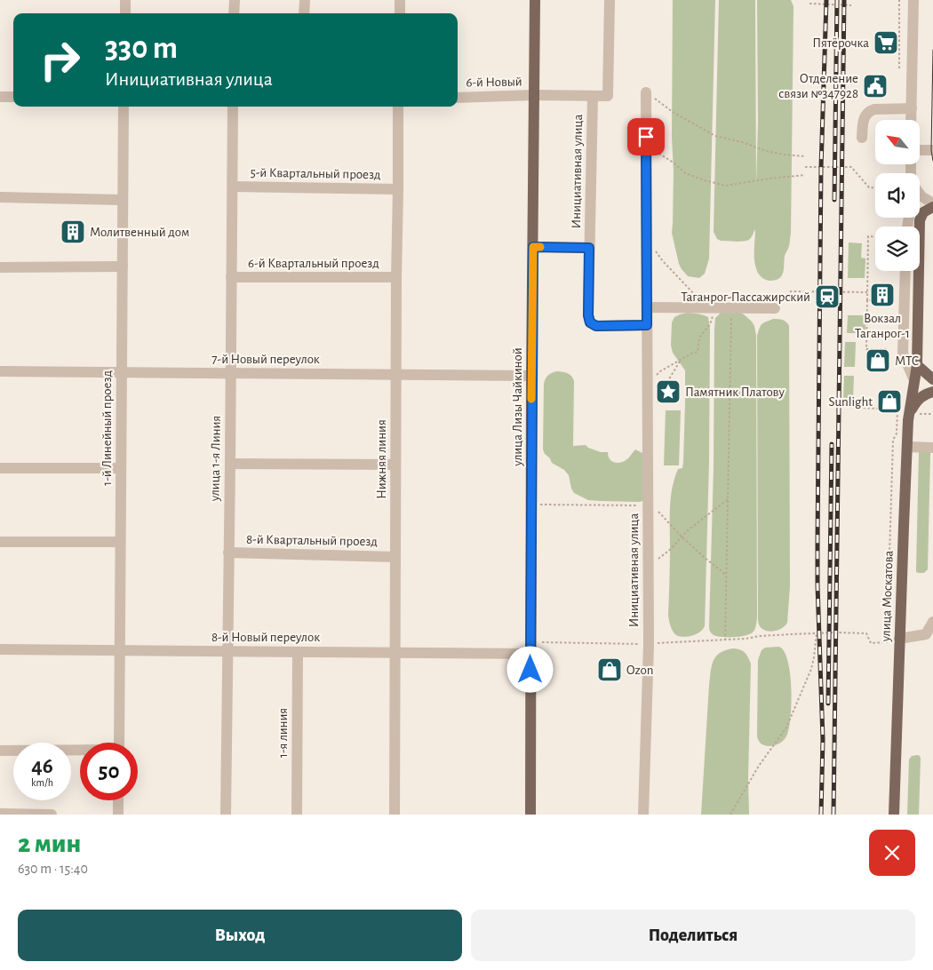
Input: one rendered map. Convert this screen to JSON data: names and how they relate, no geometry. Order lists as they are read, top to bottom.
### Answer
{
  "streets": {
    "main road": ["улица Лизы Чайкиной", "улица Москатова"],
    "street": [
      "6-й Новый",
      "Инициативная улица",
      "5-й Квартальный проезд",
      "6-й Квартальный проезд",
      "7-й Новый переулок",
      "1-й Линейный проезд",
      "улица 1-я Линия",
      "Нижняя линия",
      "8-й Квартальный проезд",
      "8-й Новый переулок",
      "1-я линия"
    ]
  },
  "crossings": [
    ["6-й Новый", "Инициативная улица"],
    ["6-й Новый", "улица Лизы Чайкиной"],
    ["Инициативная улица", "улица Лизы Чайкиной"],
    ["5-й Квартальный проезд", "улица 1-я Линия"],
    ["5-й Квартальный проезд", "Нижняя линия"],
    ["6-й Квартальный проезд", "улица 1-я Линия"],
    ["6-й Квартальный проезд", "Нижняя линия"],
    ["7-й Новый переулок", "улица Лизы Чайкиной"],
    ["7-й Новый переулок", "1-й Линейный проезд"],
    ["7-й Новый переулок", "улица 1-я Линия"],
    ["7-й Новый переулок", "Нижняя линия"],
    ["улица Лизы Чайкиной", "8-й Новый переулок"],
    ["1-й Линейный проезд", "8-й Новый переулок"],
    ["улица 1-я Линия", "8-й Квартальный проезд"],
    ["улица 1-я Линия", "8-й Новый переулок"],
    ["Нижняя линия", "8-й Квартальный проезд"],
    ["Нижняя линия", "8-й Новый переулок"],
    ["8-й Новый переулок", "1-я линия"]
  ],
  "places": {
    "supermarket": ["Пятёрочка"],
    "public building": ["Отделение связи №347928"],
    "building": ["Молитвенный дом", "Вокзал Таганрог-1"],
    "station": ["Таганрог-Пассажирский"],
    "shop": ["МТС", "Sunlight", "Ozon"],
    "place": ["Памятник Платову"]
  },
  "north": "top left",
  "page": {
    "turn": ["330 m", "Инициативная улица"],
    "speed": "46 km/h",
    "limit": "50",
    "heading": ["2 мин", "630 m · 15:40"],
    "buttons": ["Выход", "Поделиться"]
  }
}
